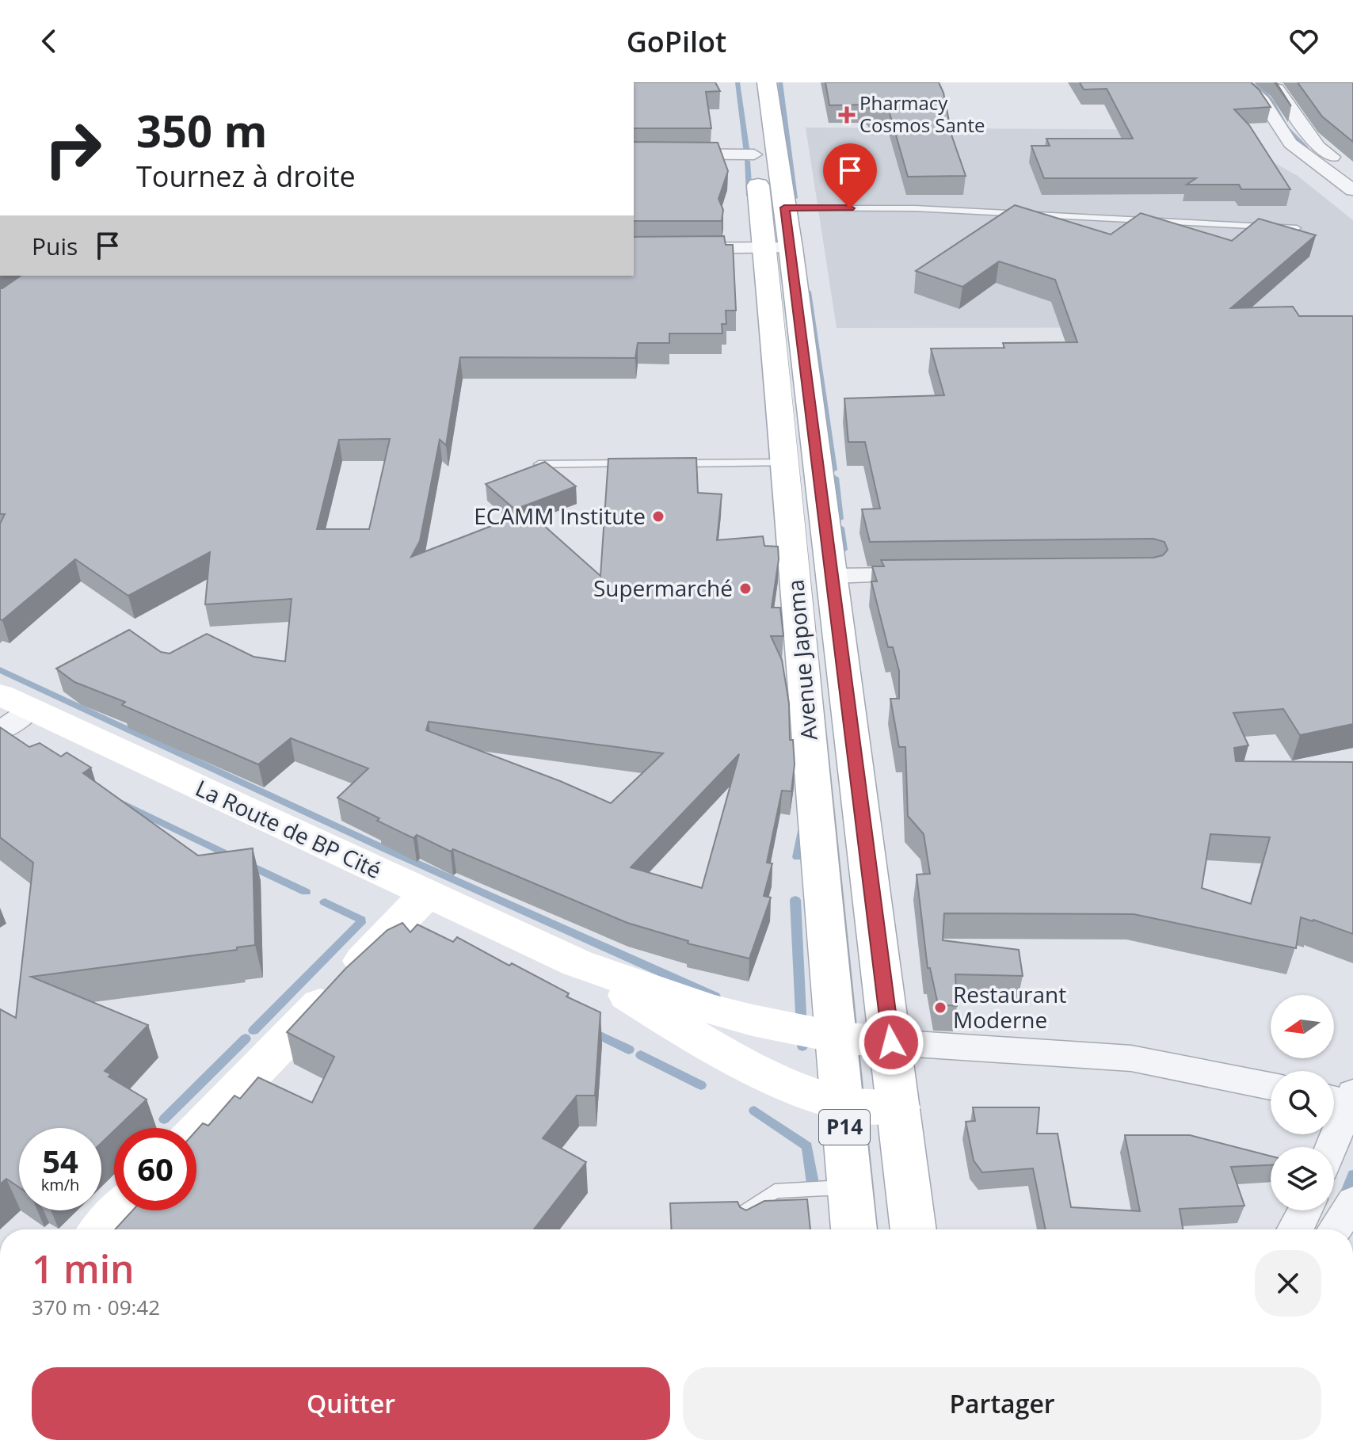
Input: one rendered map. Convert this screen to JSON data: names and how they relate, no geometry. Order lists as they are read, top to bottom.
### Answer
{
  "streets": {
    "main road": ["Avenue Japoma", "La Route de BP Cité", "P14"]
  },
  "crossings": [
    ["Avenue Japoma", "La Route de BP Cité"]
  ],
  "places": {
    "health": ["Pharmacy Cosmos Sante"],
    "other": ["ECAMM Institute", "Supermarché", "Restaurant Moderne"]
  },
  "north": "left",
  "page": {
    "header": "GoPilot",
    "turn": ["350 m", "Tournez à droite"],
    "then": "Puis",
    "speed": "54 km/h",
    "limit": "60",
    "heading": ["1 min", "370 m · 09:42"],
    "buttons": ["Quitter", "Partager"]
  }
}
